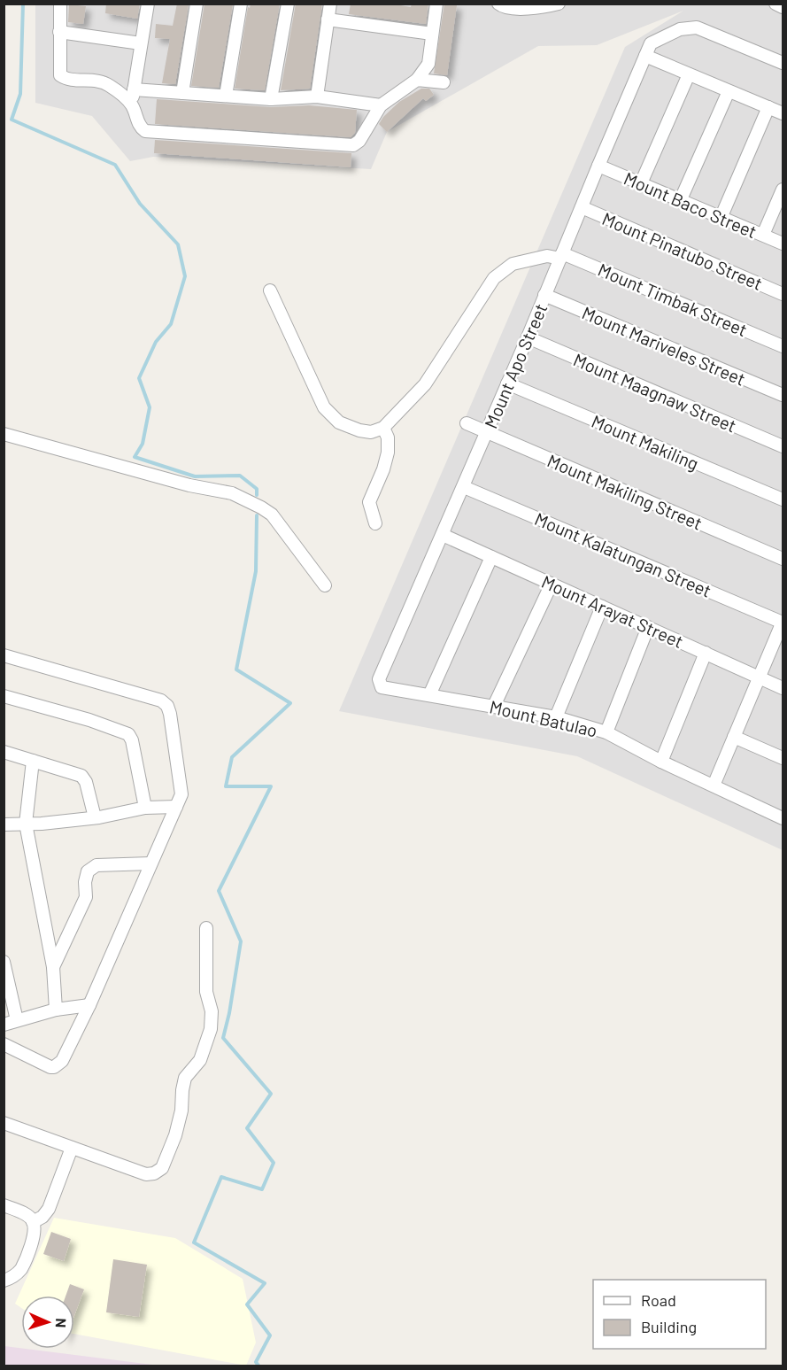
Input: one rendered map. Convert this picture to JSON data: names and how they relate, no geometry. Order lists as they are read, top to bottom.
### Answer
{
  "streets": {
    "street": [
      "Mount Baco Street",
      "Mount Pinatubo Street",
      "Mount Timbak Street",
      "Mount Mariveles Street",
      "Mount Apo Street",
      "Mount Maagnaw Street",
      "Mount Makiling",
      "Mount Makiling Street",
      "Mount Kalatungan Street",
      "Mount Arayat Street",
      "Mount Batulao"
    ]
  },
  "crossings": [
    ["Mount Baco Street", "Mount Apo Street"],
    ["Mount Pinatubo Street", "Mount Apo Street"],
    ["Mount Timbak Street", "Mount Apo Street"],
    ["Mount Mariveles Street", "Mount Apo Street"],
    ["Mount Apo Street", "Mount Maagnaw Street"],
    ["Mount Apo Street", "Mount Makiling"],
    ["Mount Apo Street", "Mount Makiling Street"],
    ["Mount Apo Street", "Mount Kalatungan Street"],
    ["Mount Apo Street", "Mount Arayat Street"],
    ["Mount Apo Street", "Mount Batulao"]
  ],
  "legend": ["Road", "Building"],
  "north": "right"
}
